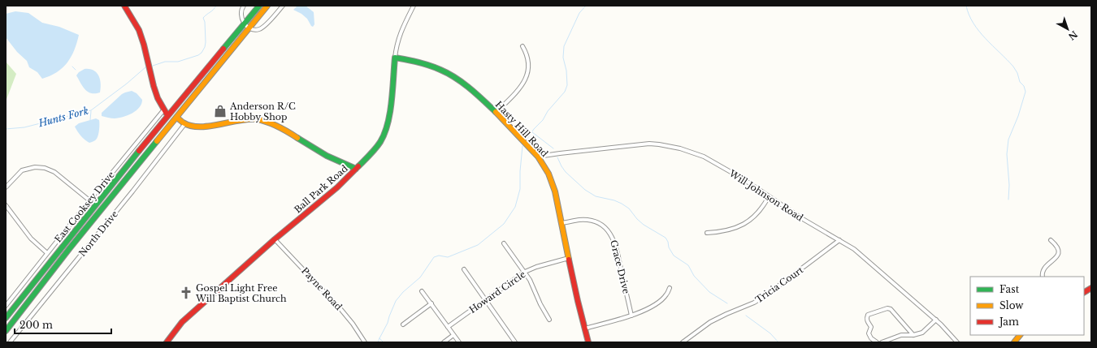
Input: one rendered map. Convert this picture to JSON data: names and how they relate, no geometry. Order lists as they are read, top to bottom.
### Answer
{
  "streets": {
    "main road": ["Hasty Hill Road", "Ball Park Road"],
    "street": [
      "Will Johnson Road",
      "East Cooksey Drive",
      "North Drive",
      "Grace Drive",
      "Tricia Court",
      "Payne Road",
      "Howard Circle"
    ]
  },
  "crossings": [
    ["Hasty Hill Road", "Ball Park Road"],
    ["Hasty Hill Road", "Will Johnson Road"],
    ["Hasty Hill Road", "Grace Drive"],
    ["Hasty Hill Road", "Howard Circle"],
    ["Ball Park Road", "Payne Road"],
    ["Will Johnson Road", "Tricia Court"]
  ],
  "water": ["Hunts Fork"],
  "places": {
    "shop": ["Anderson R/C Hobby Shop"],
    "church": ["Gospel Light Free Will Baptist Church"]
  },
  "legend": ["Fast", "Slow", "Jam"],
  "scale_bar": "200 m",
  "north": "bottom right"
}
